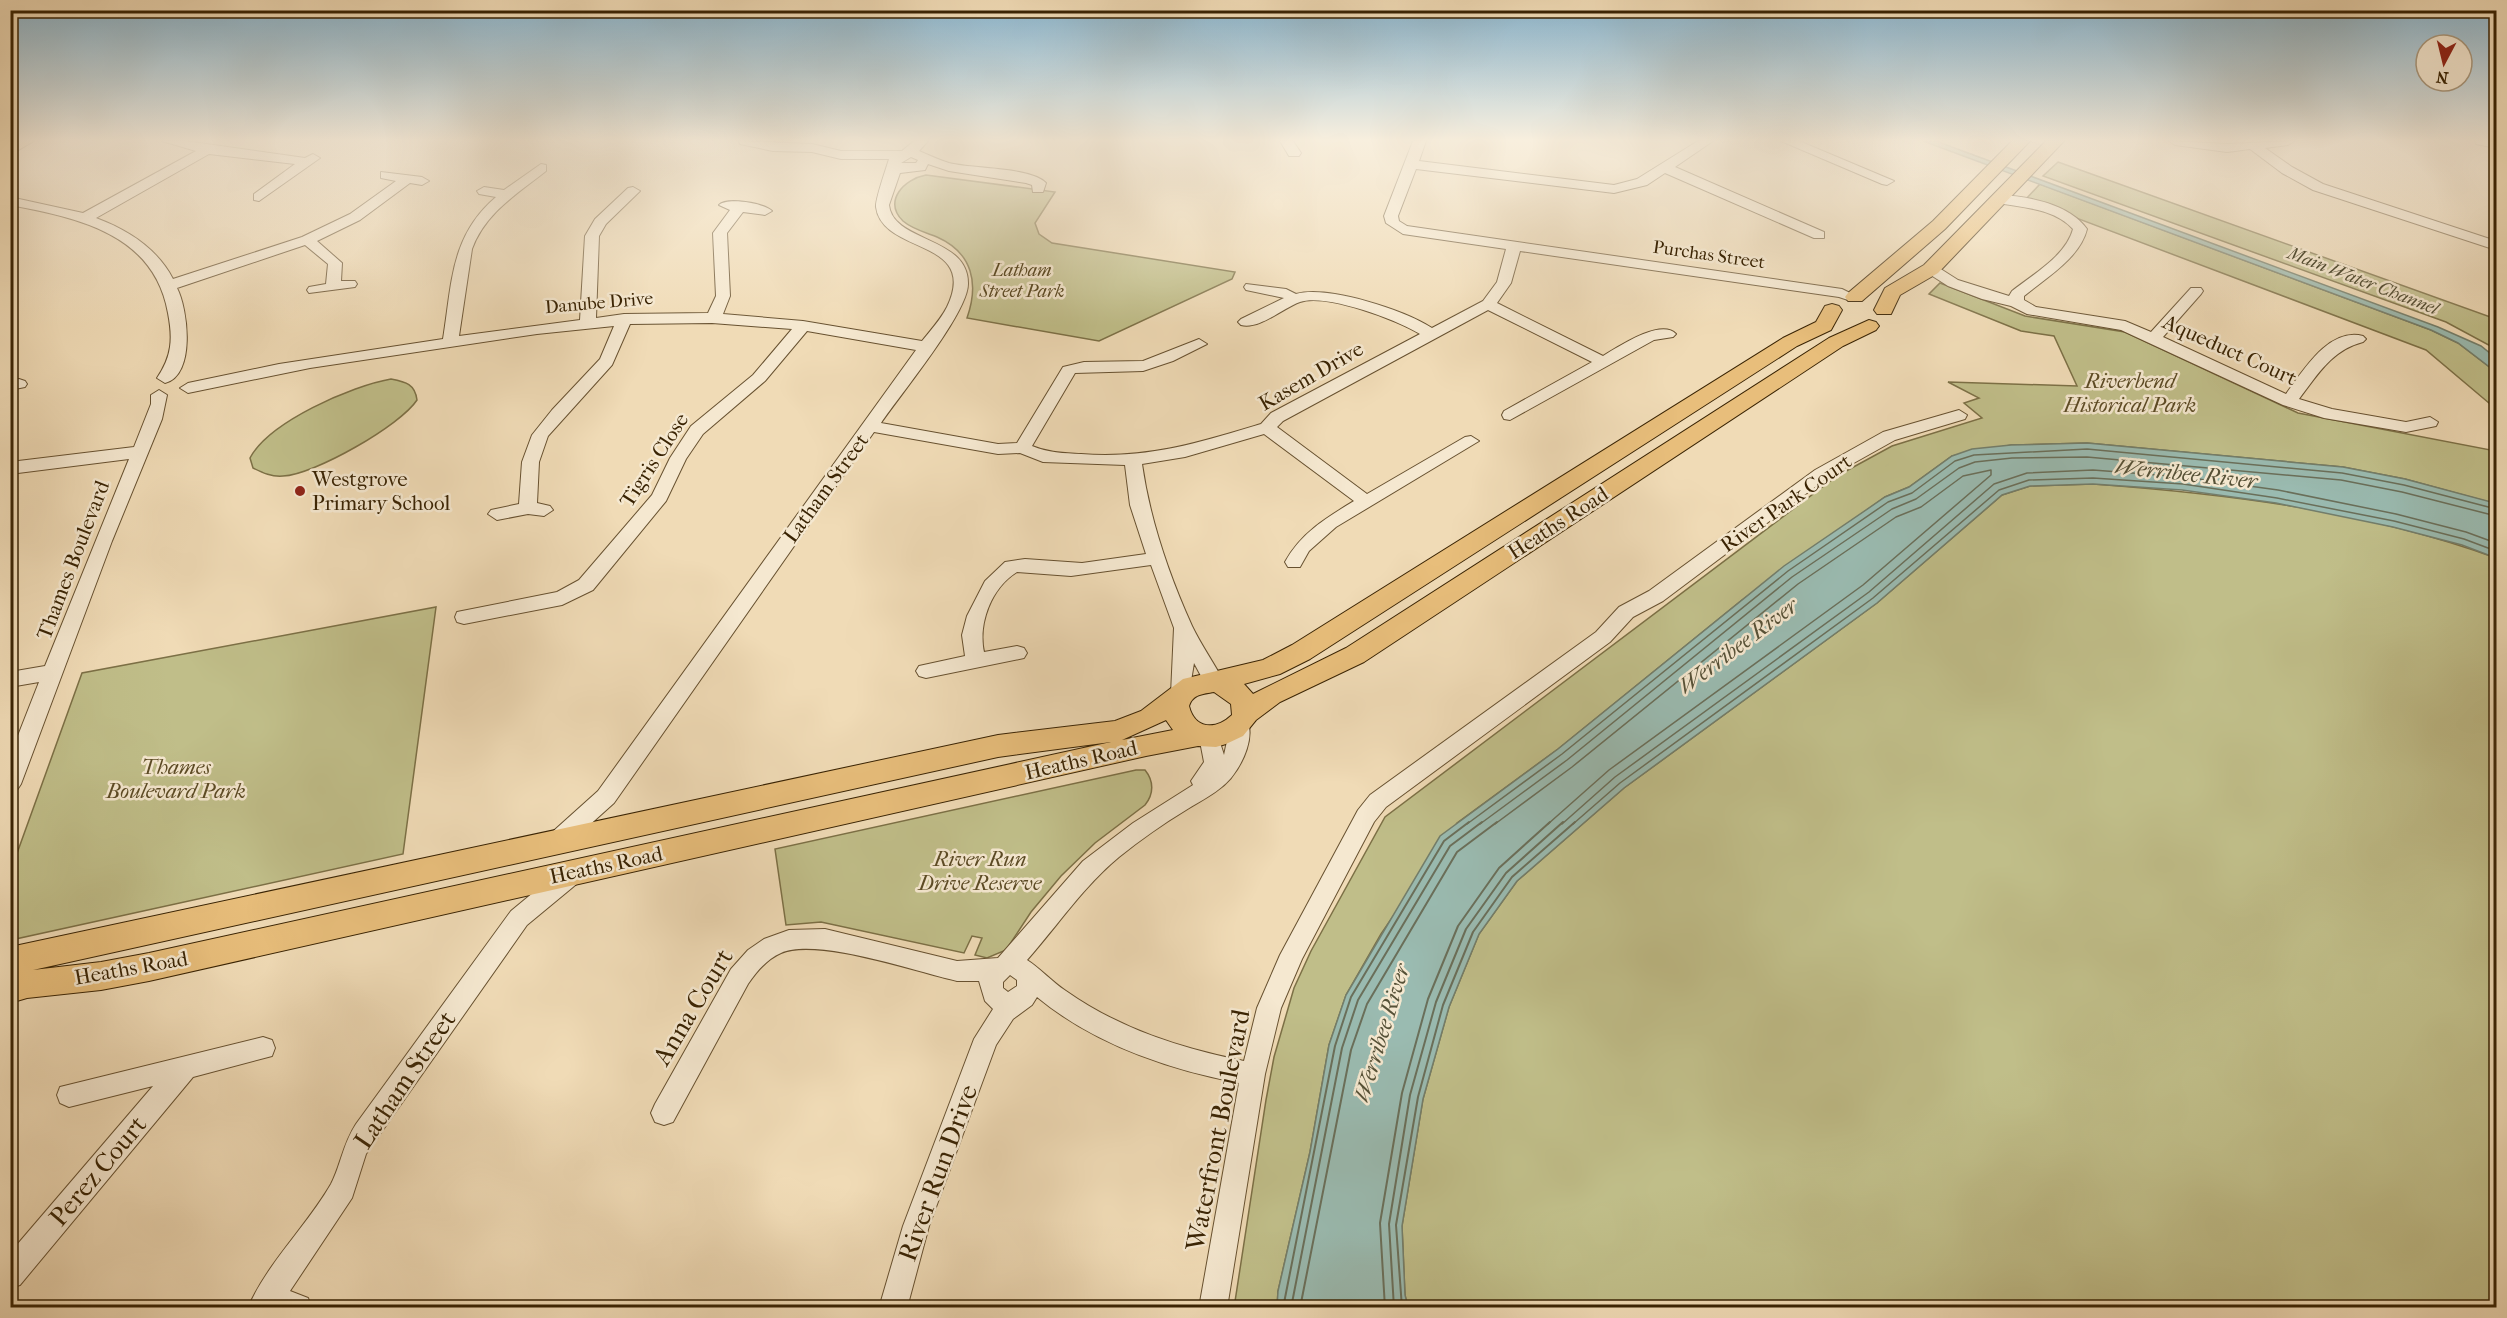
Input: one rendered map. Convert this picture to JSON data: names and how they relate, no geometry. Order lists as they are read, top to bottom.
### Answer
{
  "streets": {
    "main road": ["Heaths Road"],
    "street": [
      "Purchas Street",
      "Danube Drive",
      "Aqueduct Court",
      "Kasem Drive",
      "Tigris Close",
      "Latham Street",
      "River Park Court",
      "Thames Boulevard",
      "Anna Court",
      "Waterfront Boulevard",
      "Perez Court",
      "River Run Drive"
    ]
  },
  "crossings": [
    ["Purchas Street", "Kasem Drive"],
    ["Purchas Street", "Heaths Road"],
    ["Danube Drive", "Tigris Close"],
    ["Danube Drive", "Latham Street"],
    ["Danube Drive", "Thames Boulevard"],
    ["Aqueduct Court", "Heaths Road"],
    ["Kasem Drive", "Latham Street"],
    ["Latham Street", "Heaths Road"],
    ["River Park Court", "Waterfront Boulevard"],
    ["Heaths Road", "River Run Drive"],
    ["Anna Court", "River Run Drive"]
  ],
  "water": ["Main Water Channel", "Werribee River"],
  "parks": [
    "Latham Street Park",
    "Riverbend Historical Park",
    "Thames Boulevard Park",
    "River Run Drive Reserve"
  ],
  "places": ["Westgrove Primary School"],
  "north": "bottom"
}
